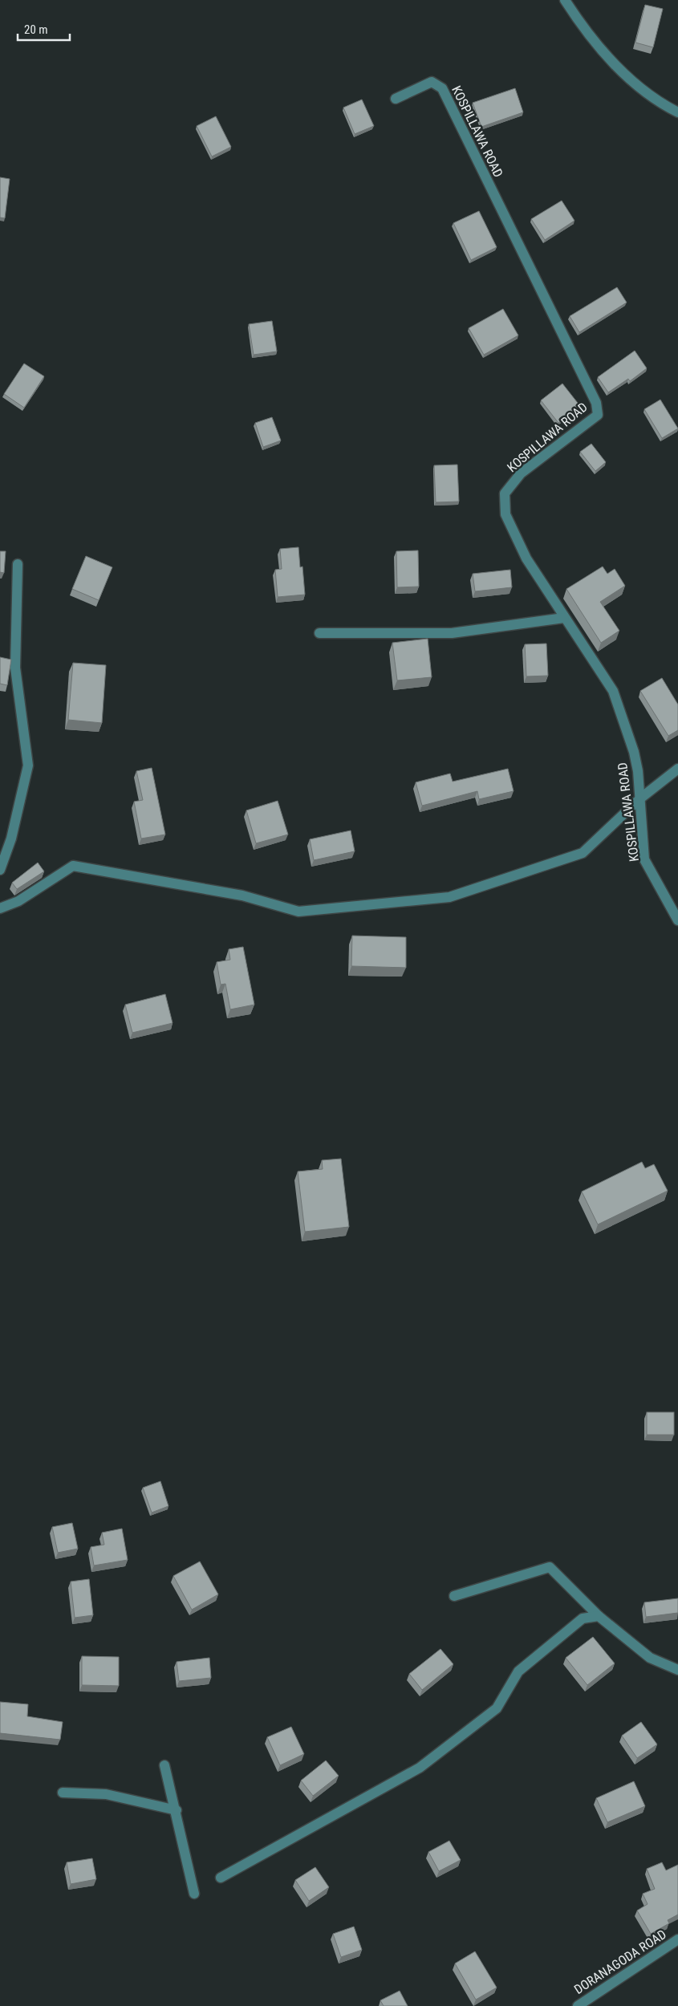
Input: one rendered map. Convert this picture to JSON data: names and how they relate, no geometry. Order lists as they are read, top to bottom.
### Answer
{
  "streets": {
    "street": ["KOSPILLAWA ROAD", "DORANAGODA ROAD"]
  },
  "scale_bar": "20 m"
}
